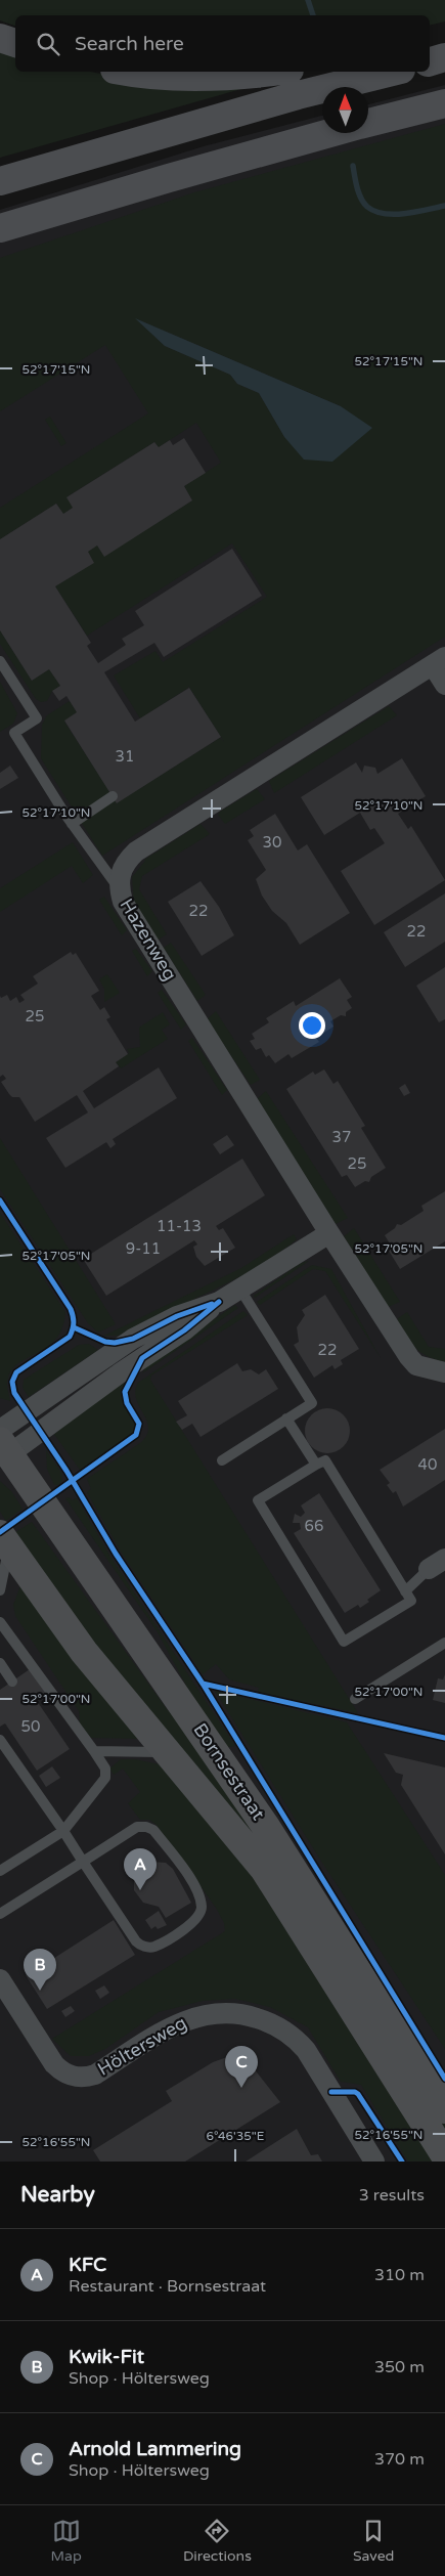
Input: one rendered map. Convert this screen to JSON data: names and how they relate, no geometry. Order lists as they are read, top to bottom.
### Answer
{
  "streets": {
    "main road": ["Bornsestraat"],
    "street": ["Hazenweg", "Höltersweg"]
  },
  "house_numbers": [
    "31",
    "30",
    "22",
    "22",
    "25",
    "37",
    "25",
    "11-13",
    "9-11",
    "22",
    "40",
    "66",
    "50"
  ],
  "north": "top",
  "page": {
    "search": "Search here",
    "pins": ["A", "B", "C"],
    "heading": ["Nearby", "3 results"],
    "list": [
      {
        "mark": "A",
        "name": "KFC",
        "note": "Restaurant · Bornsestraat",
        "value": "310 m"
      },
      {
        "mark": "B",
        "name": "Kwik-Fit",
        "note": "Shop · Höltersweg",
        "value": "350 m"
      },
      {
        "mark": "C",
        "name": "Arnold Lammering",
        "note": "Shop · Höltersweg",
        "value": "370 m"
      }
    ],
    "nav": ["Map", "Directions", "Saved"]
  },
  "coordinates": [
    "52°17'15\"N",
    "52°17'10\"N",
    "52°17'05\"N",
    "52°17'00\"N",
    "52°16'55\"N",
    "6°46'35\"E"
  ]
}
